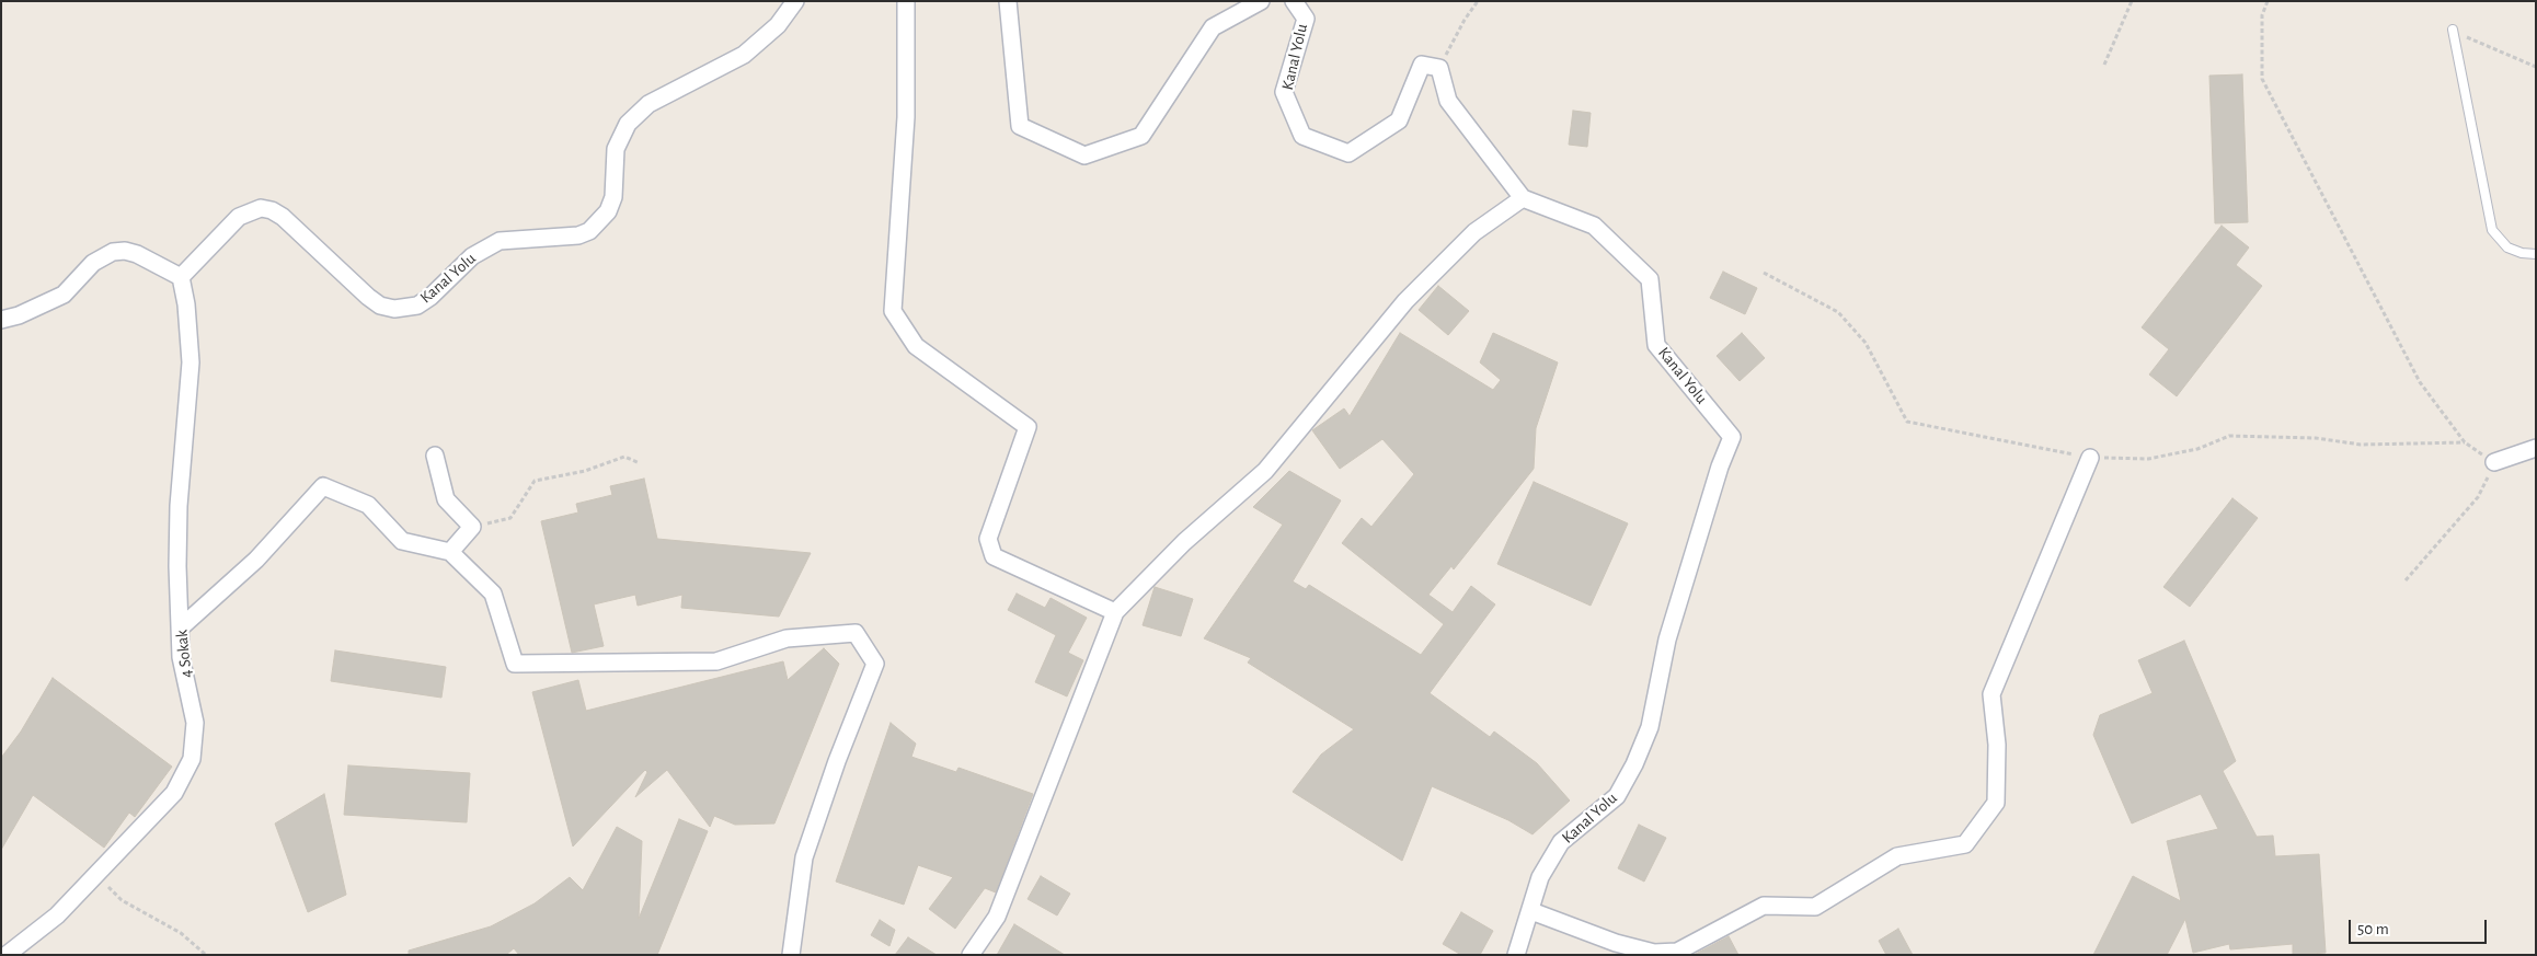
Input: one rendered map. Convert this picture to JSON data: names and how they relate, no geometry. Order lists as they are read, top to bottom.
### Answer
{
  "streets": {
    "street": ["Kanal Yolu", "4 Sokak"]
  },
  "crossings": [
    ["Kanal Yolu", "4 Sokak"]
  ],
  "scale_bar": "50 m"
}
